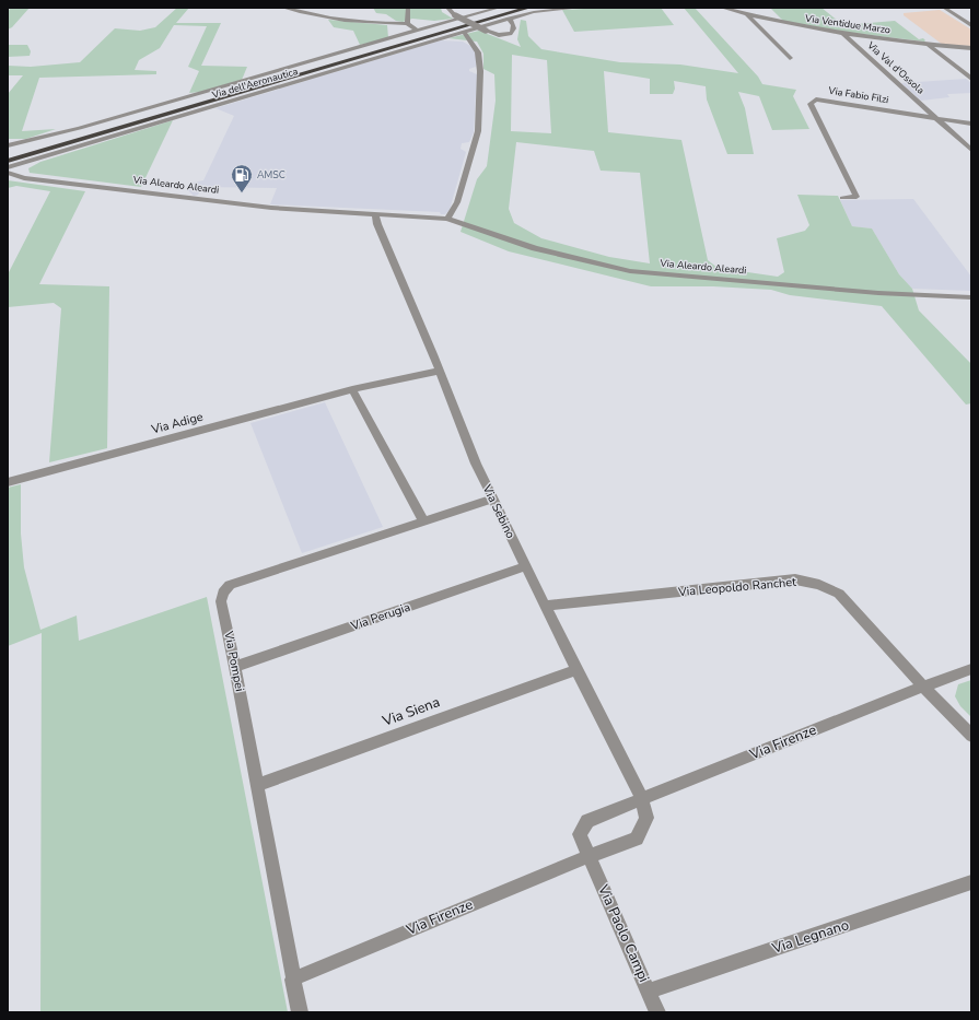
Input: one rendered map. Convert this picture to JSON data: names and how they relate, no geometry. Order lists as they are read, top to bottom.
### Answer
{
  "streets": {
    "street": [
      "Via Ventidue Marzo",
      "Via Val d'Ossola",
      "Via dell'Aeronautica",
      "Via Fabio Filzi",
      "Via Aleardo Aleardi",
      "Via Adige",
      "Via Sebino",
      "Via Leopoldo Ranchet",
      "Via Perugia",
      "Via Pompei",
      "Via Siena",
      "Via Firenze",
      "Via Paolo Campi",
      "Via Legnano"
    ]
  },
  "crossings": [
    ["Via Ventidue Marzo", "Via Val d'Ossola"],
    ["Via Val d'Ossola", "Via Fabio Filzi"],
    ["Via Aleardo Aleardi", "Via Sebino"],
    ["Via Adige", "Via Sebino"],
    ["Via Sebino", "Via Leopoldo Ranchet"],
    ["Via Sebino", "Via Perugia"],
    ["Via Sebino", "Via Pompei"],
    ["Via Sebino", "Via Siena"],
    ["Via Sebino", "Via Firenze"],
    ["Via Leopoldo Ranchet", "Via Firenze"],
    ["Via Perugia", "Via Pompei"],
    ["Via Pompei", "Via Siena"],
    ["Via Pompei", "Via Firenze"],
    ["Via Firenze", "Via Paolo Campi"],
    ["Via Paolo Campi", "Via Legnano"]
  ],
  "places": {
    "fuel station": ["AMSC"]
  }
}
